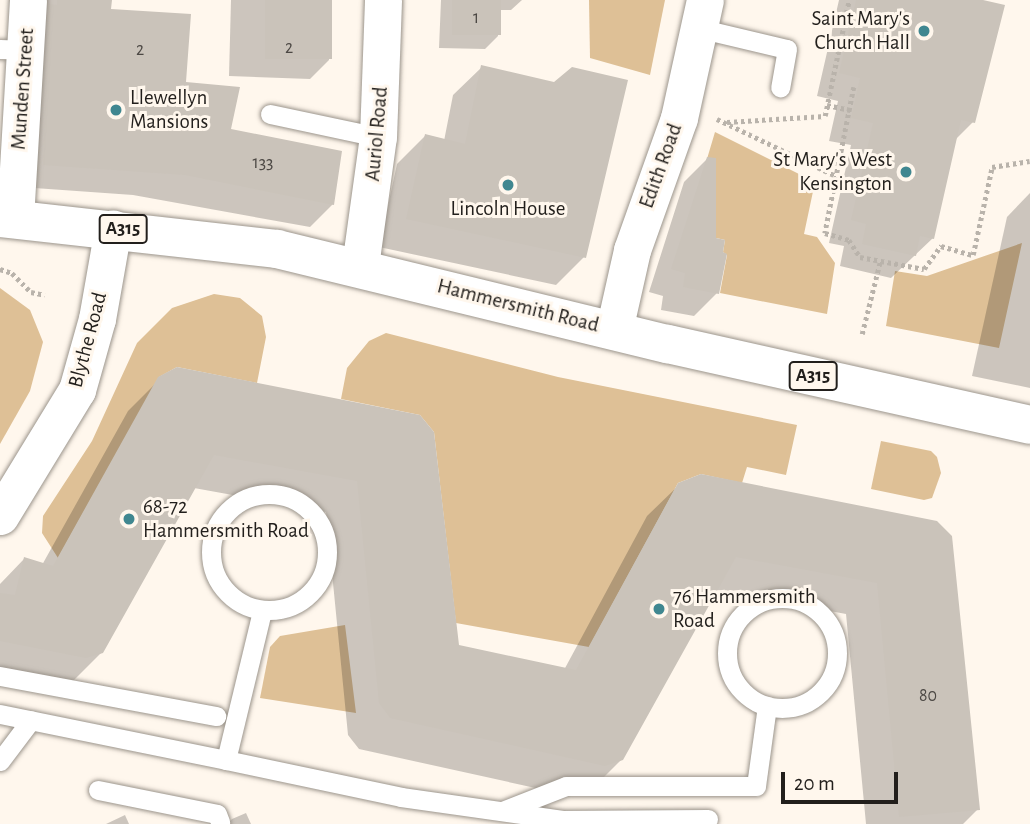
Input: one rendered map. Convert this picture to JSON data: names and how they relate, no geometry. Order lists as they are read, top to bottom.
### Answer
{
  "streets": {
    "main road": ["A315", "Hammersmith Road"],
    "street": [
      "Munden Street",
      "Auriol Road",
      "Edith Road",
      "Blythe Road"
    ]
  },
  "crossings": [
    ["Munden Street", "Hammersmith Road"],
    ["Auriol Road", "Hammersmith Road"],
    ["Edith Road", "Hammersmith Road"],
    ["Hammersmith Road", "Blythe Road"]
  ],
  "places": [
    "Saint Mary's Church Hall",
    "Llewellyn Mansions",
    "St Mary's West Kensington",
    "Lincoln House",
    "68-72 Hammersmith Road",
    "76 Hammersmith Road"
  ],
  "house_numbers": [
    "1",
    "2",
    "2",
    "133",
    "80"
  ],
  "scale_bar": "20 m"
}
